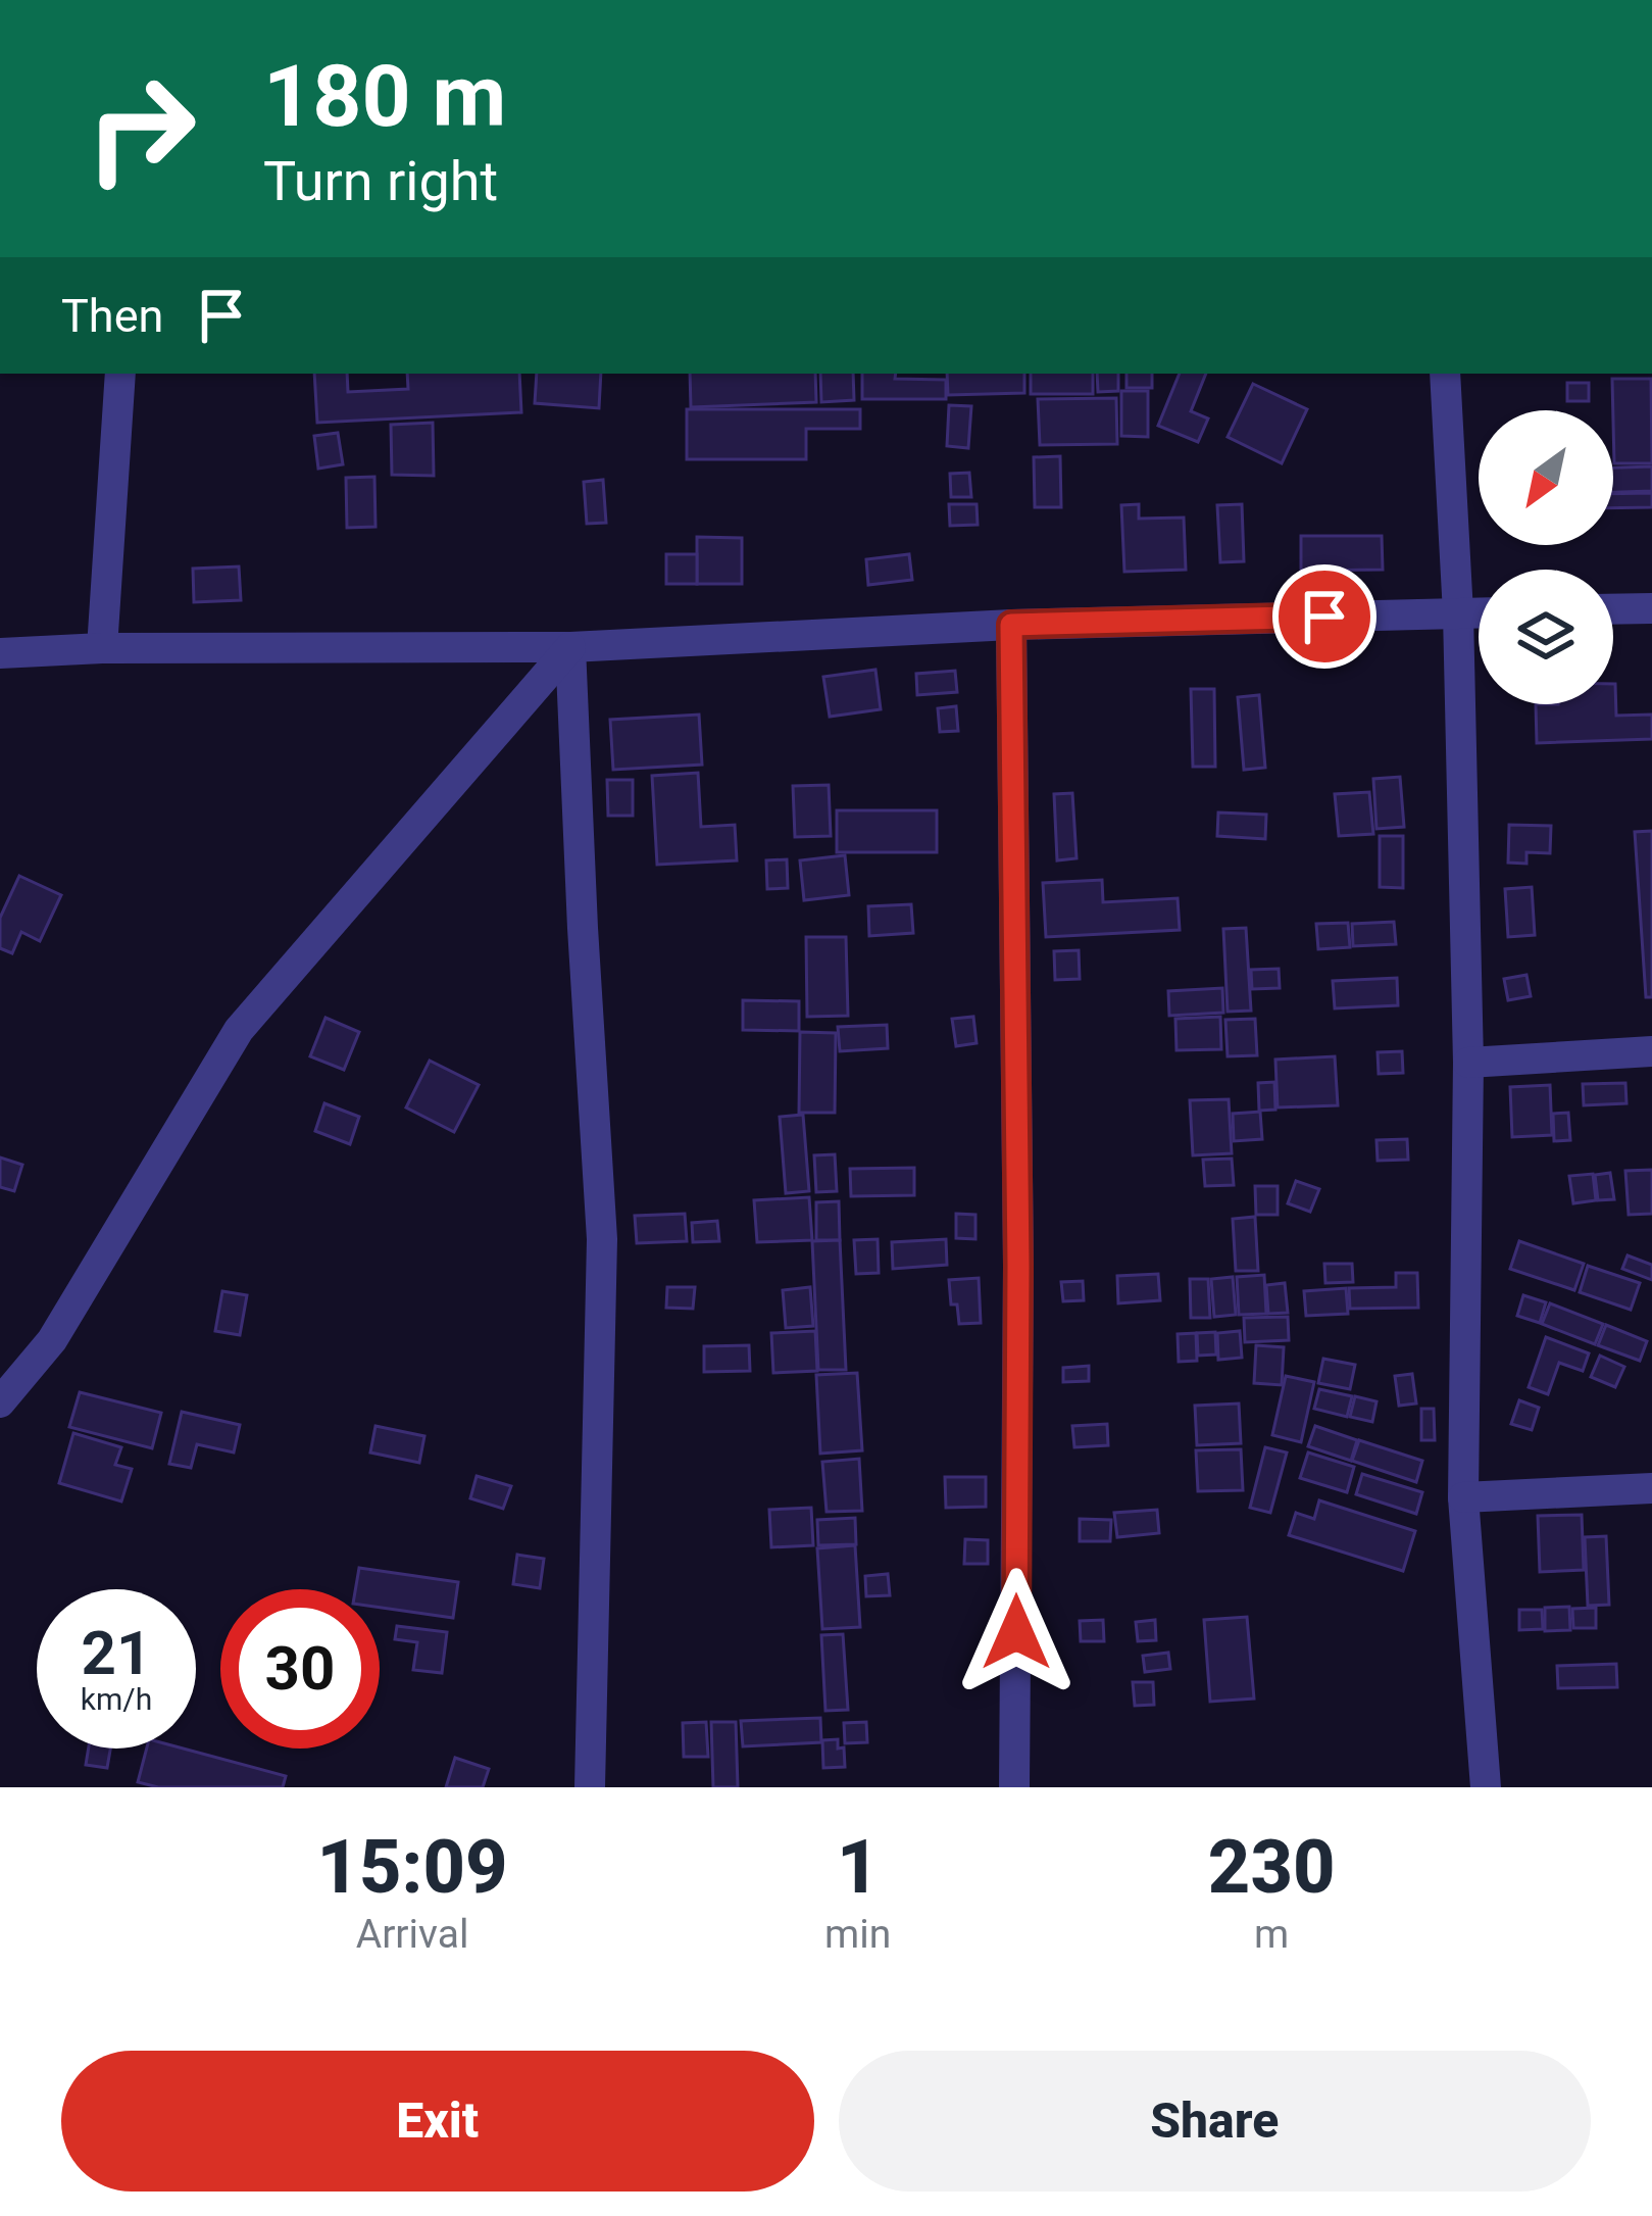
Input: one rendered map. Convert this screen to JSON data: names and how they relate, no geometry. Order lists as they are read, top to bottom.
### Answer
{
  "north": "bottom left",
  "page": {
    "turn": ["180 m", "Turn right"],
    "then": "Then",
    "speed": "21 km/h",
    "limit": "30",
    "eta": [
      "15:09",
      "Arrival",
      "1",
      "min",
      "230",
      "m"
    ],
    "buttons": ["Exit", "Share"]
  }
}
